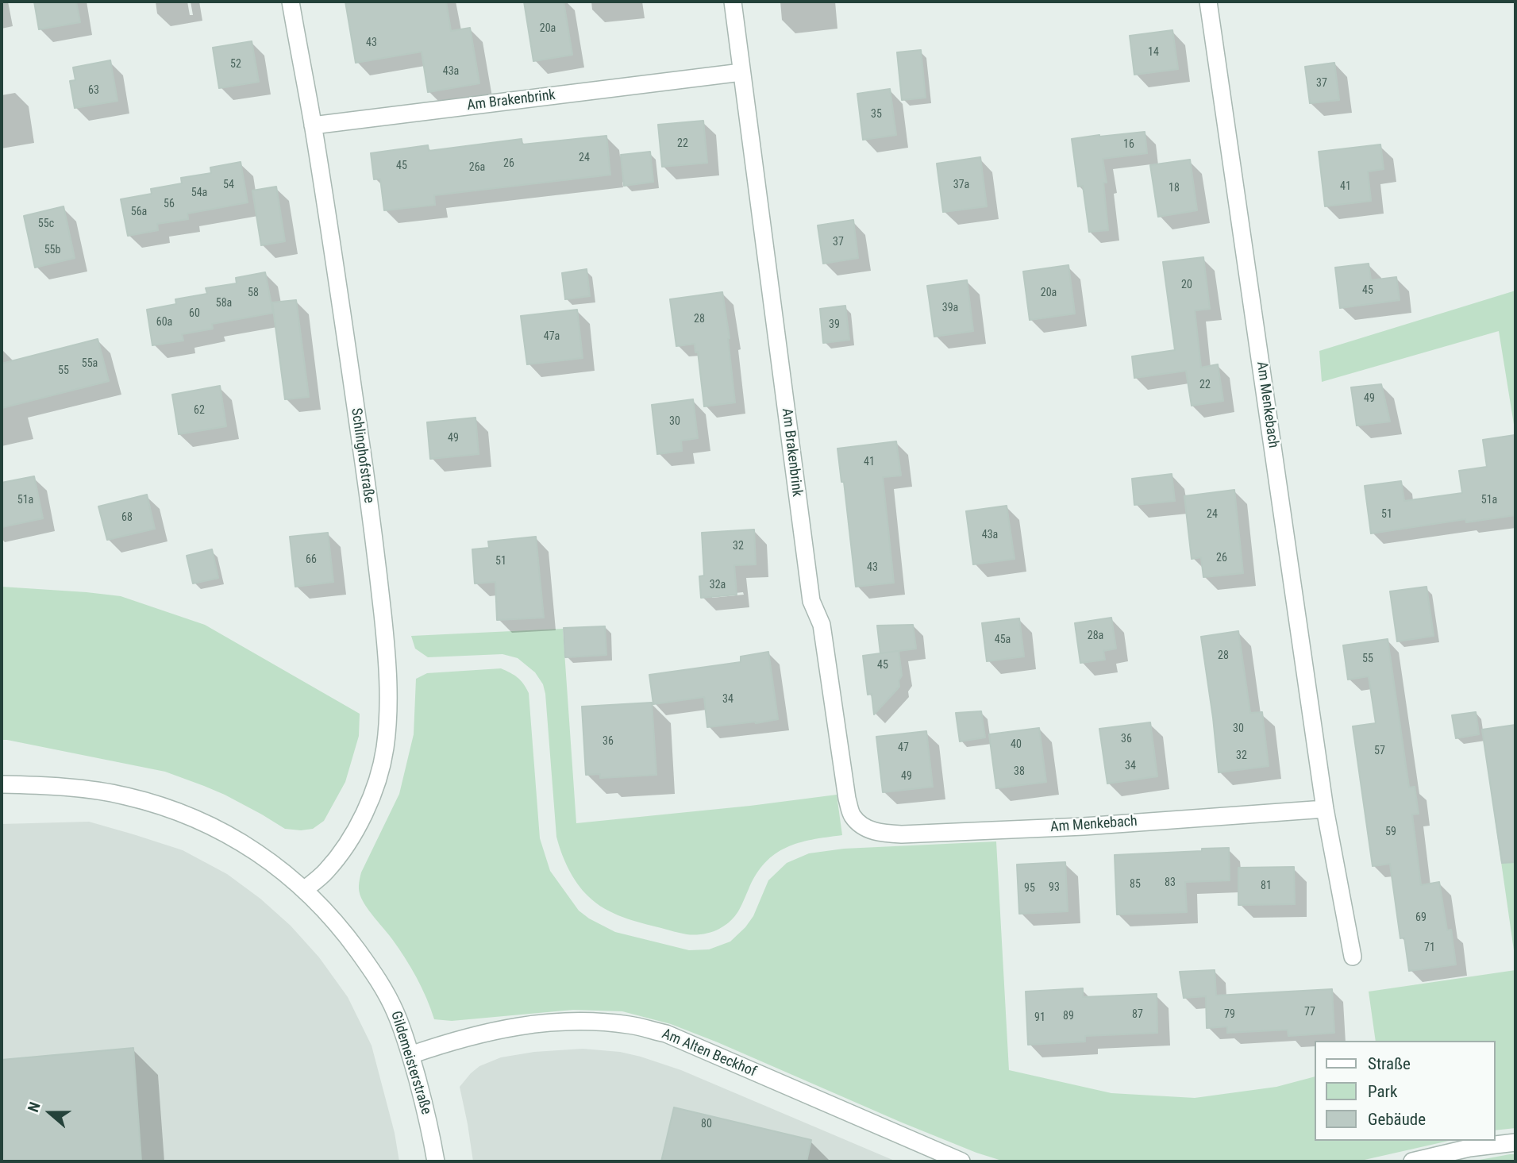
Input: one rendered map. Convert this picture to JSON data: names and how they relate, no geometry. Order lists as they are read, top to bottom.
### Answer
{
  "streets": {
    "street": [
      "Am Brakenbrink",
      "Am Menkebach",
      "Schlinghofstraße",
      "Am Alten Beckhof",
      "Gildemeisterstraße"
    ]
  },
  "crossings": [
    ["Am Brakenbrink", "Am Menkebach"],
    ["Am Brakenbrink", "Schlinghofstraße"],
    ["Schlinghofstraße", "Gildemeisterstraße"],
    ["Am Alten Beckhof", "Gildemeisterstraße"]
  ],
  "house_numbers": [
    "20a",
    "43",
    "14",
    "52",
    "43a",
    "37",
    "63",
    "35",
    "22",
    "16",
    "24",
    "26",
    "45",
    "26a",
    "54",
    "37a",
    "41",
    "18",
    "54a",
    "56",
    "56a",
    "55c",
    "37",
    "55b",
    "20",
    "45",
    "58",
    "20a",
    "58a",
    "39a",
    "60",
    "28",
    "60a",
    "39",
    "47a",
    "55a",
    "55",
    "22",
    "49",
    "62",
    "30",
    "49",
    "41",
    "51a",
    "51a",
    "24",
    "51",
    "68",
    "43a",
    "32",
    "26",
    "66",
    "51",
    "43",
    "32a",
    "28a",
    "45a",
    "28",
    "55",
    "45",
    "34",
    "30",
    "36",
    "36",
    "40",
    "47",
    "57",
    "32",
    "34",
    "38",
    "49",
    "59",
    "83",
    "85",
    "81",
    "93",
    "95",
    "69",
    "71",
    "77",
    "87",
    "79",
    "89",
    "91",
    "80"
  ],
  "legend": ["Straße", "Park", "Gebäude"],
  "north": "left"
}
